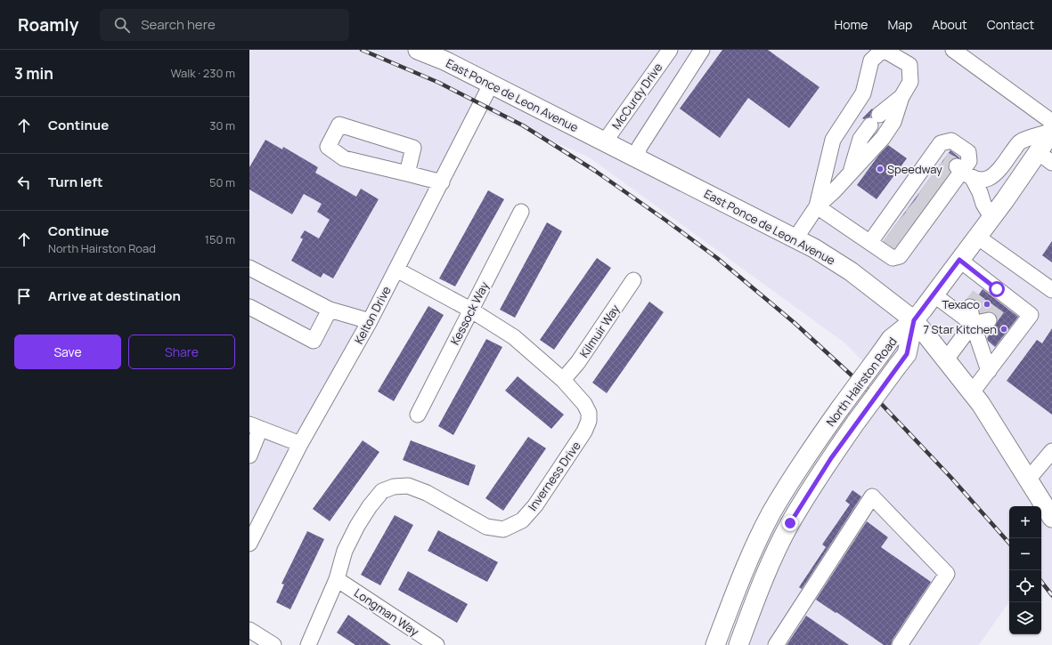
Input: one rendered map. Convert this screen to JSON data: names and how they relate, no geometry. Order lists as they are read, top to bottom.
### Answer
{
  "streets": {
    "main road": ["East Ponce de Leon Avenue", "North Hairston Road"],
    "street": [
      "McCurdy Drive",
      "Kessock Way",
      "Kelton Drive",
      "Kilmuir Way",
      "Inverness Drive",
      "Longman Way"
    ]
  },
  "crossings": [
    ["East Ponce de Leon Avenue", "McCurdy Drive"],
    ["East Ponce de Leon Avenue", "Kelton Drive"],
    ["East Ponce de Leon Avenue", "North Hairston Road"],
    ["Kessock Way", "Inverness Drive"],
    ["Kelton Drive", "Inverness Drive"],
    ["Kilmuir Way", "Inverness Drive"],
    ["Inverness Drive", "Longman Way"]
  ],
  "places": ["Speedway", "Texaco", "7 Star Kitchen"],
  "page": {
    "header": "Roamly",
    "search": "Search here",
    "nav": [
      "Home",
      "Map",
      "About",
      "Contact"
    ],
    "heading": ["3 min", "Walk · 230 m"],
    "list": [
      ["Continue", "30 m"],
      ["Turn left", "50 m"],
      ["Continue", "North Hairston Road", "150 m"],
      "Arrive at destination"
    ],
    "buttons": ["Save", "Share"],
    "map_buttons": ["+", "−"]
  }
}
